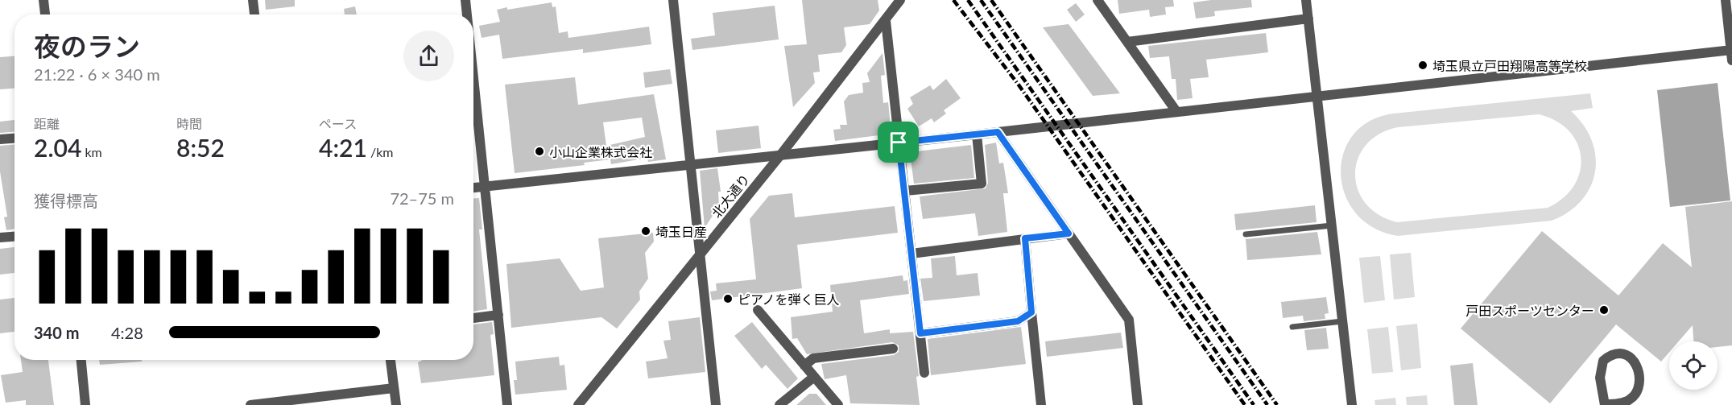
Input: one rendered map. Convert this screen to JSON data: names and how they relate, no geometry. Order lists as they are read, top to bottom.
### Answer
{
  "streets": {
    "street": ["北大通り"]
  },
  "places": [
    "埼玉県立戸田翔陽高等学校",
    "小山企業株式会社",
    "埼玉日産",
    "ピアノを弾く巨人",
    "戸田スポーツセンター"
  ],
  "page": {
    "heading": ["夜のラン", "21:22 · 6 × 340 m"],
    "stats": [
      ["距離", "2.04 km"],
      ["時間", "8:52"],
      ["ペース", "4:21 /km"]
    ],
    "chart": ["獲得標高", "72–75 m"],
    "list": [
      {
        "name": "340 m",
        "note": "4:28"
      }
    ]
  }
}
